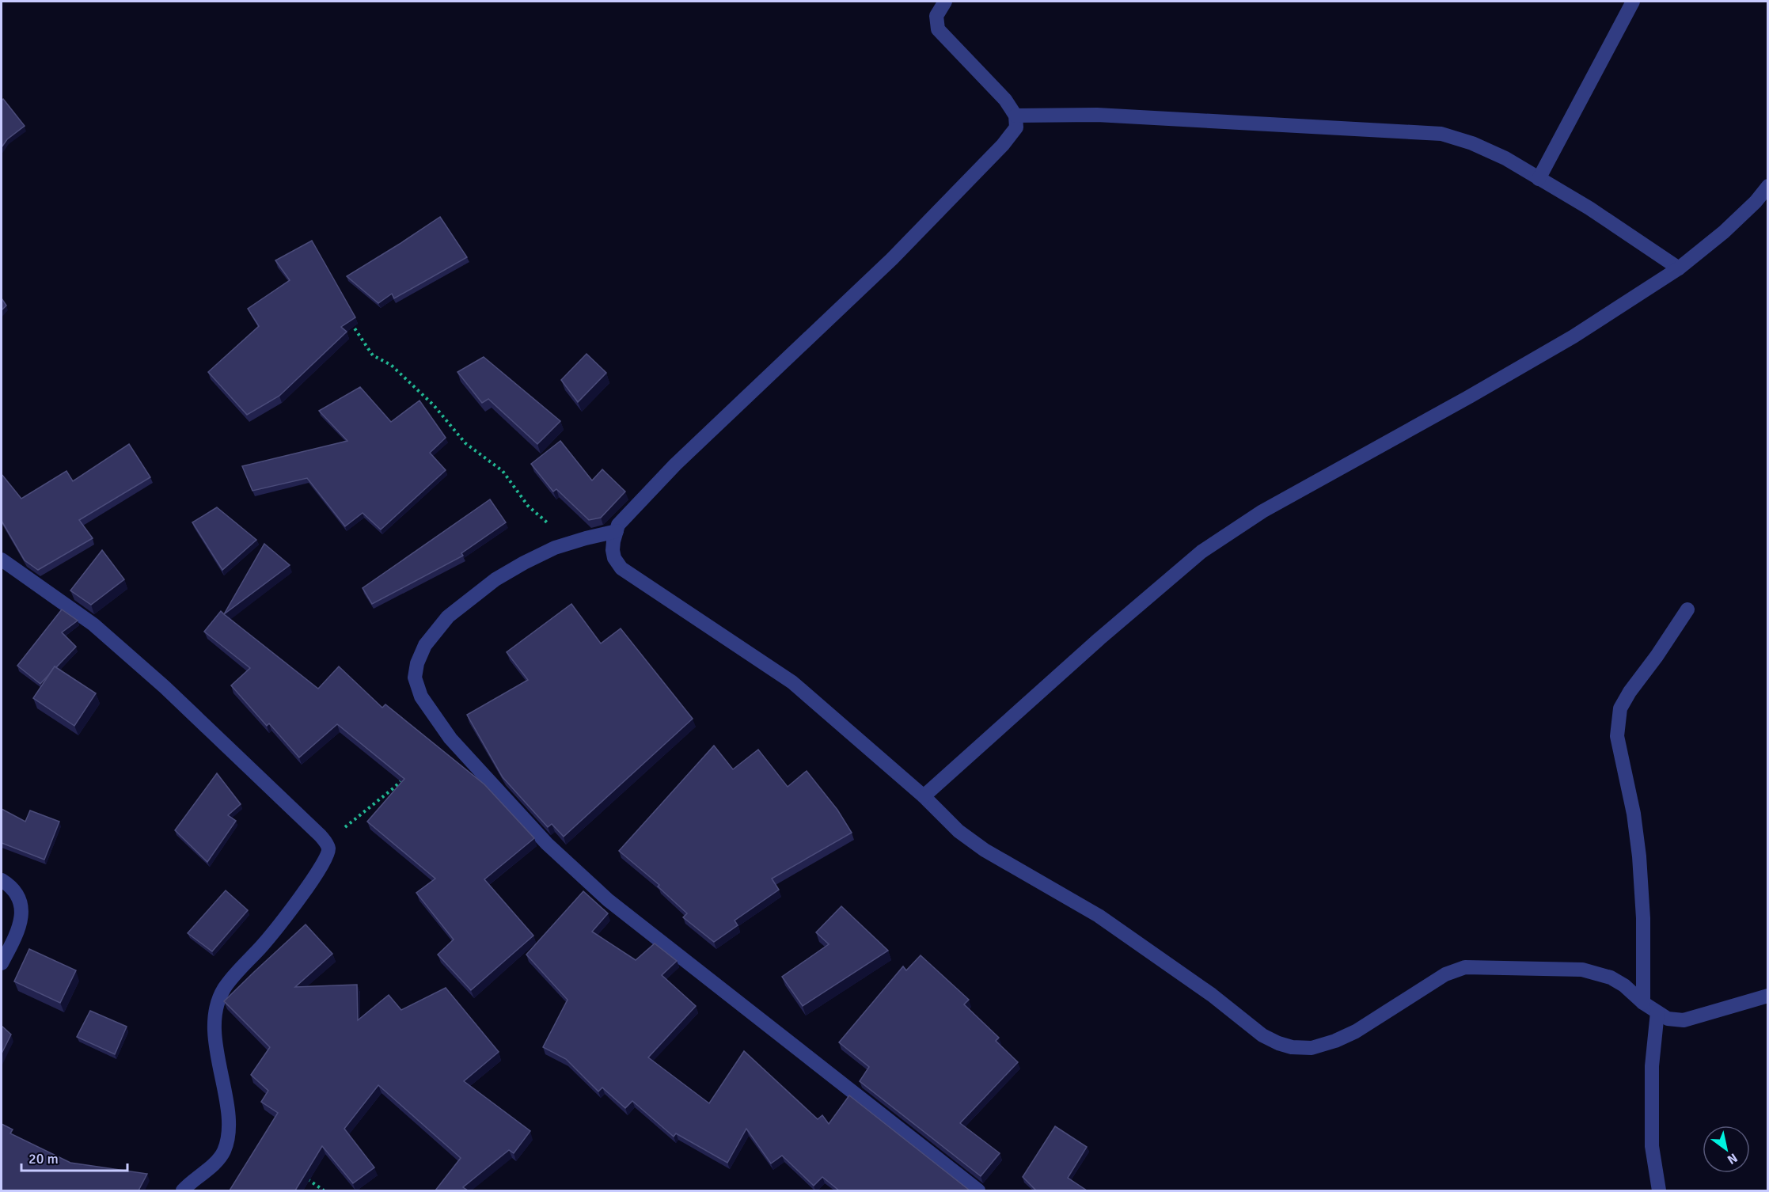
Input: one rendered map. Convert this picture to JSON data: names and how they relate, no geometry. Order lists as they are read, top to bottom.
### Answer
{
  "scale_bar": "20 m",
  "north": "bottom right"
}
